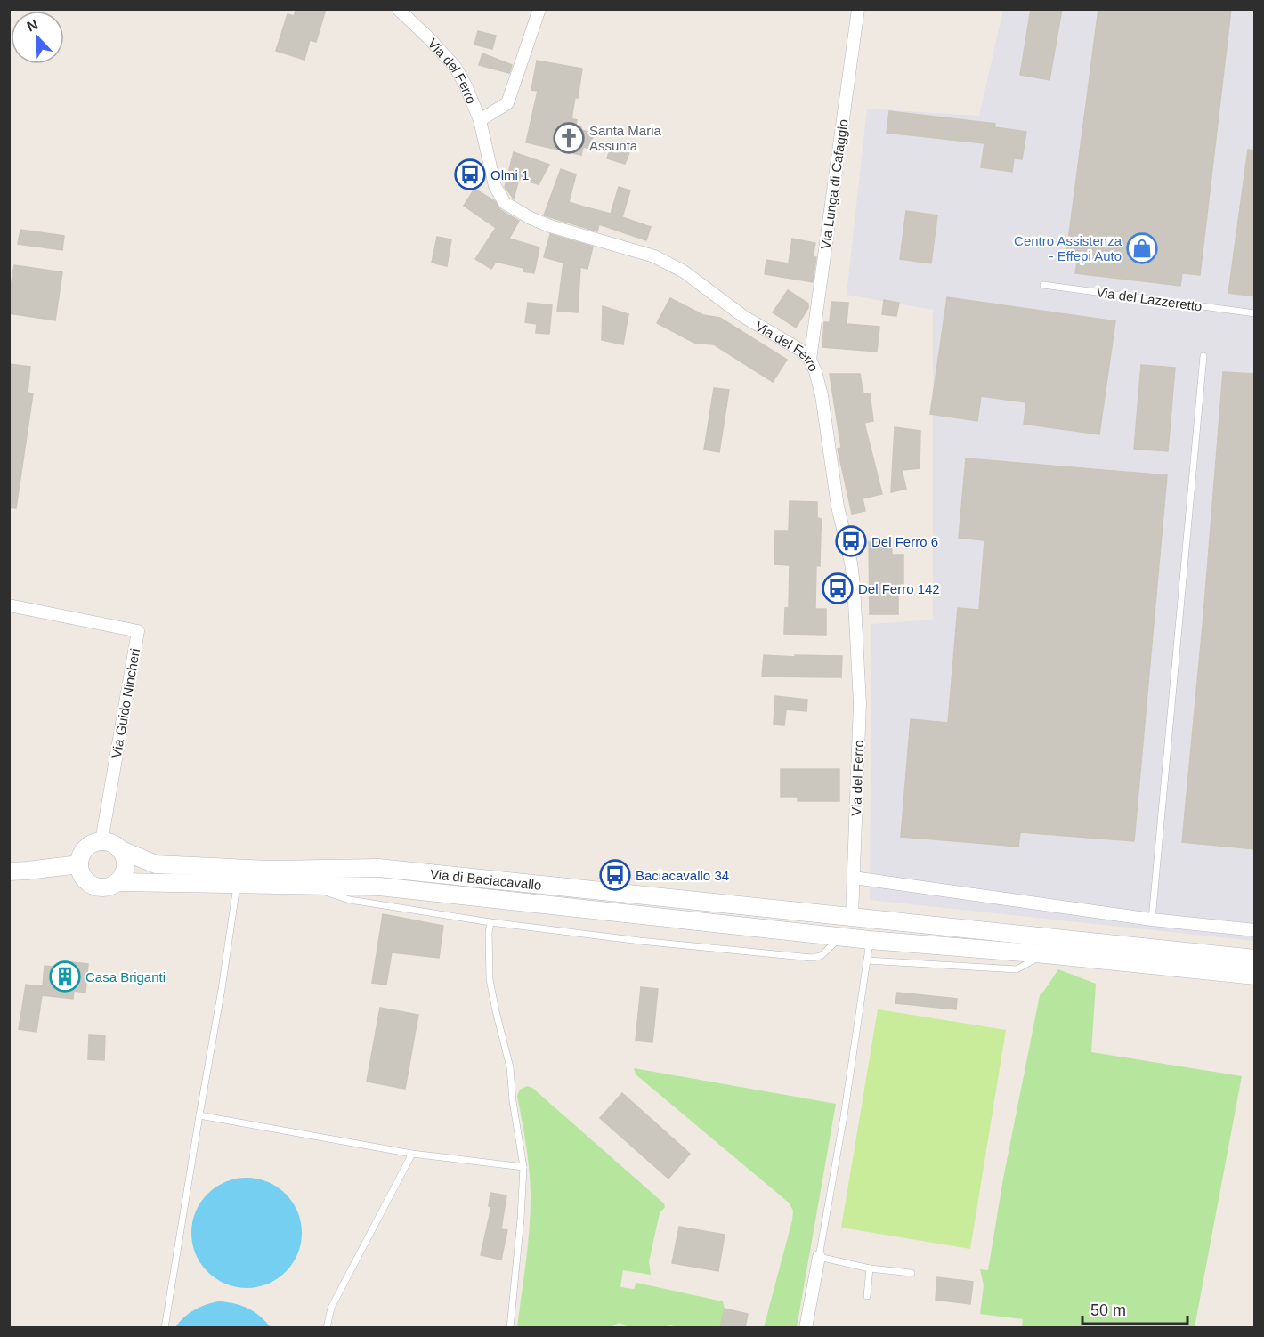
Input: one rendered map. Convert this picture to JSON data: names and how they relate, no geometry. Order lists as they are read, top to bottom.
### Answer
{
  "streets": {
    "main road": ["Via di Baciacavallo"],
    "street": ["Via del Ferro", "Via Lunga di Cafaggio", "Via Guido Nincheri"],
    "lane": ["Via del Lazzeretto"]
  },
  "crossings": [
    ["Via del Ferro", "Via Lunga di Cafaggio"],
    ["Via del Ferro", "Via di Baciacavallo"],
    ["Via Guido Nincheri", "Via di Baciacavallo"]
  ],
  "places": {
    "church": ["Santa Maria Assunta"],
    "bus stop": [
      "Olmi 1",
      "Del Ferro 6",
      "Del Ferro 142",
      "Baciacavallo 34"
    ],
    "shop": ["Centro Assistenza - Effepi Auto"],
    "building": ["Casa Briganti"]
  },
  "scale_bar": "50 m",
  "north": "top left"
}
